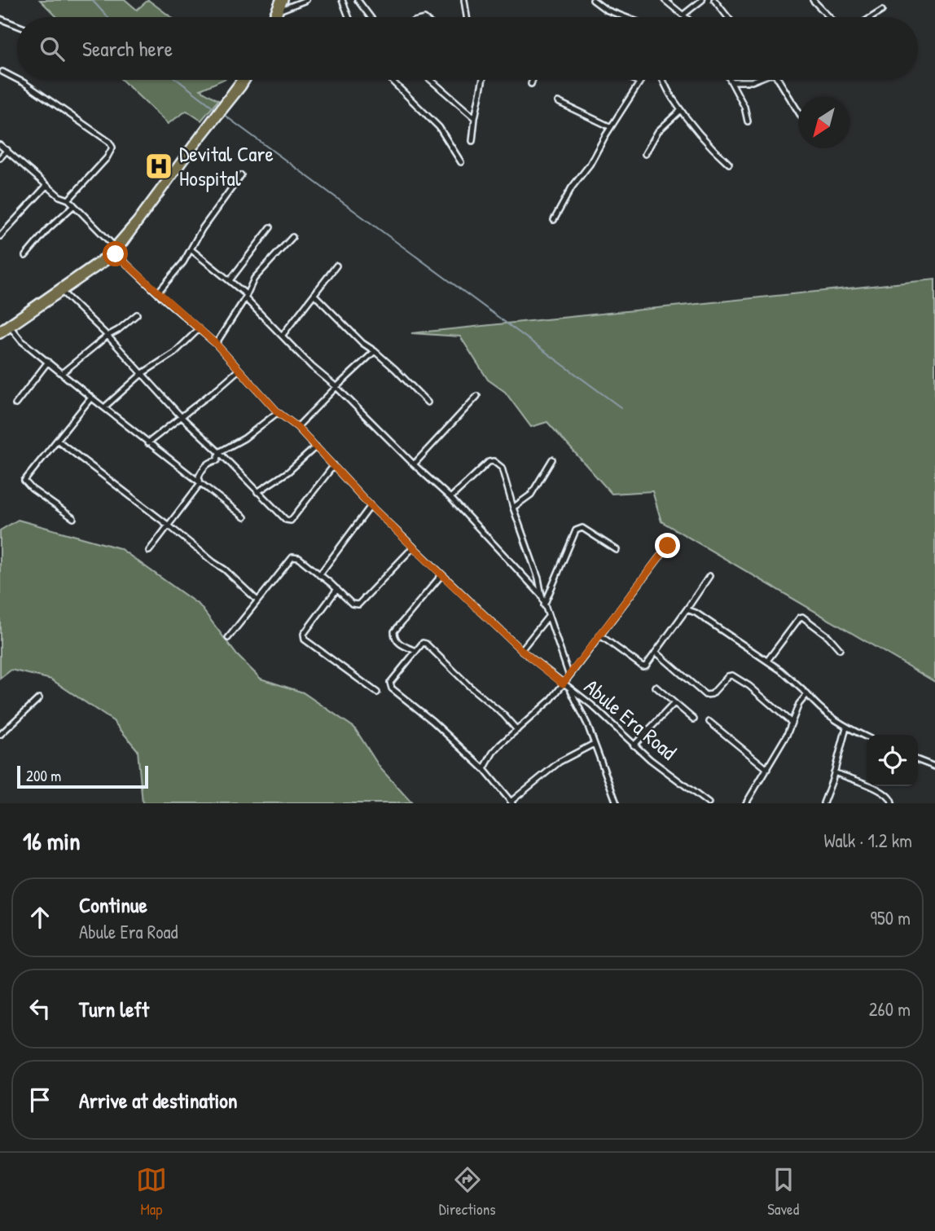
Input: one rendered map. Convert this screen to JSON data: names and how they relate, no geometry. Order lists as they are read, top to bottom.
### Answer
{
  "streets": {
    "street": ["Abule Era Road"]
  },
  "places": {
    "hospital": ["Devital Care Hospital"]
  },
  "scale_bar": "200 m",
  "north": "bottom left",
  "page": {
    "search": "Search here",
    "scale": "200 m",
    "heading": ["16 min", "Walk · 1.2 km"],
    "list": [
      ["Continue", "Abule Era Road", "950 m"],
      ["Turn left", "260 m"],
      "Arrive at destination"
    ],
    "nav": ["Map", "Directions", "Saved"]
  }
}
